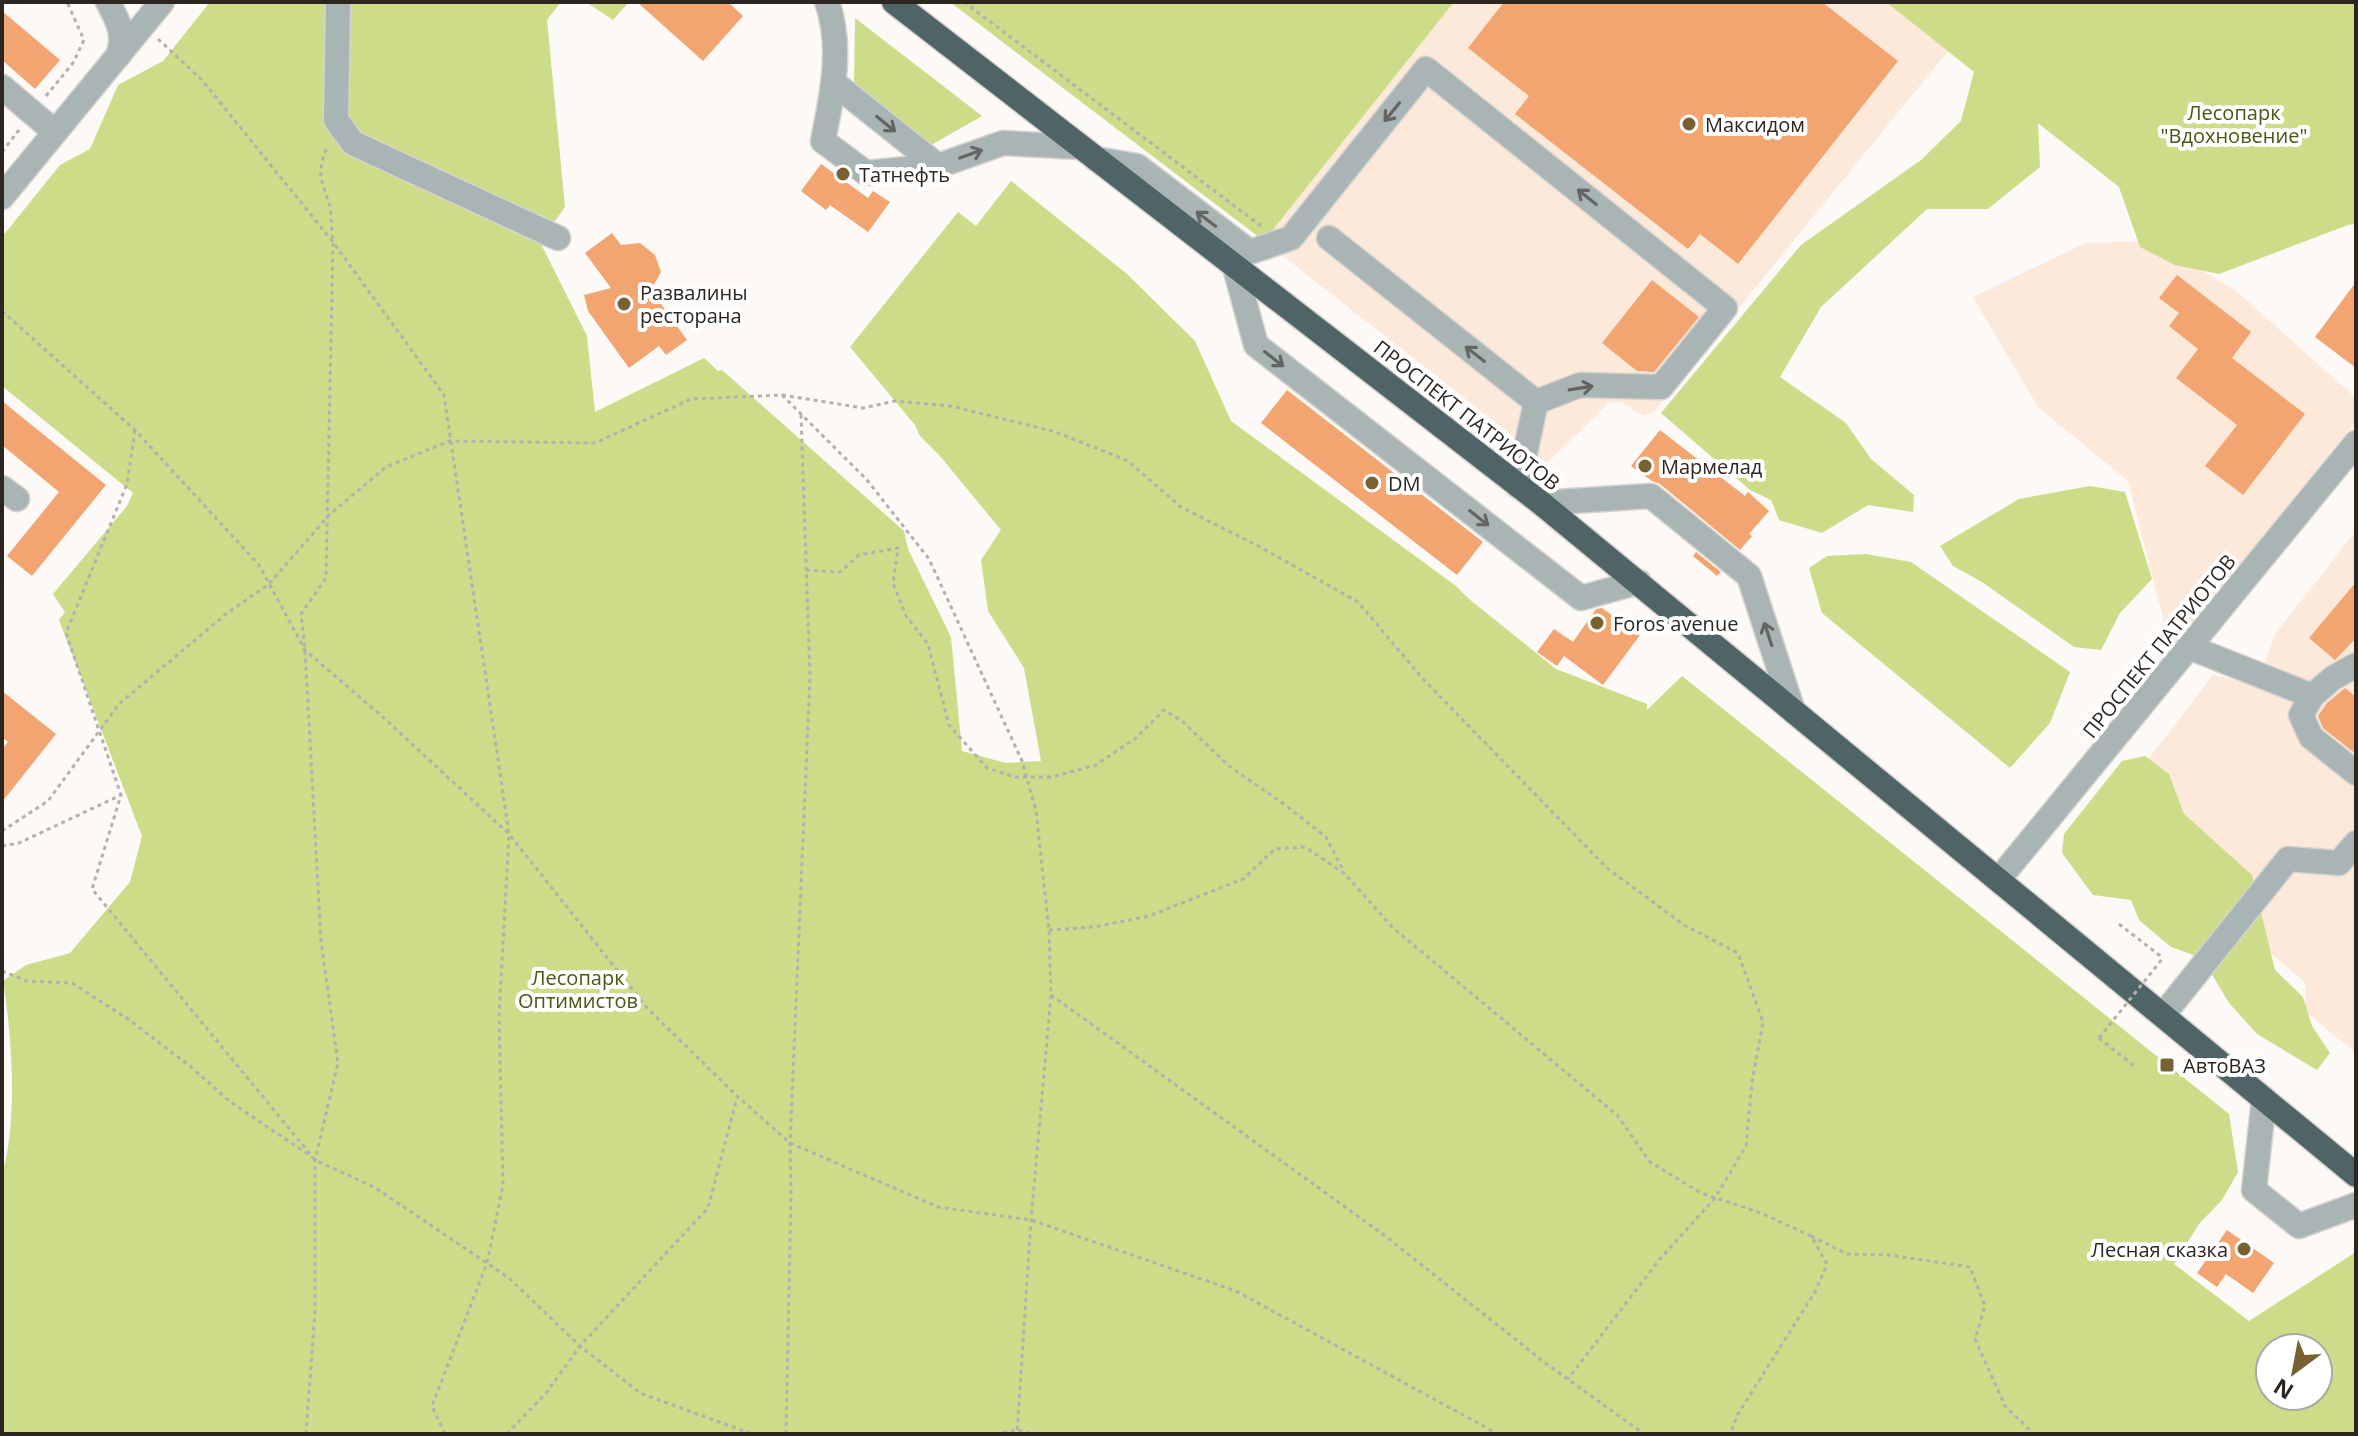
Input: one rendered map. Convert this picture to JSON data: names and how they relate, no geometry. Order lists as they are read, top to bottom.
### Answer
{
  "streets": {
    "highway": ["ПРОСПЕКТ ПАТРИОТОВ"]
  },
  "parks": ["Лесопарк \"Вдохновение\"", "Лесопарк Оптимистов"],
  "places": {
    "other": [
      "Максидом",
      "Татнефть",
      "Развалины ресторана",
      "Мармелад",
      "DM",
      "Foros avenue",
      "Лесная сказка"
    ],
    "transit": ["АвтоВАЗ"]
  },
  "north": "bottom left"
}
